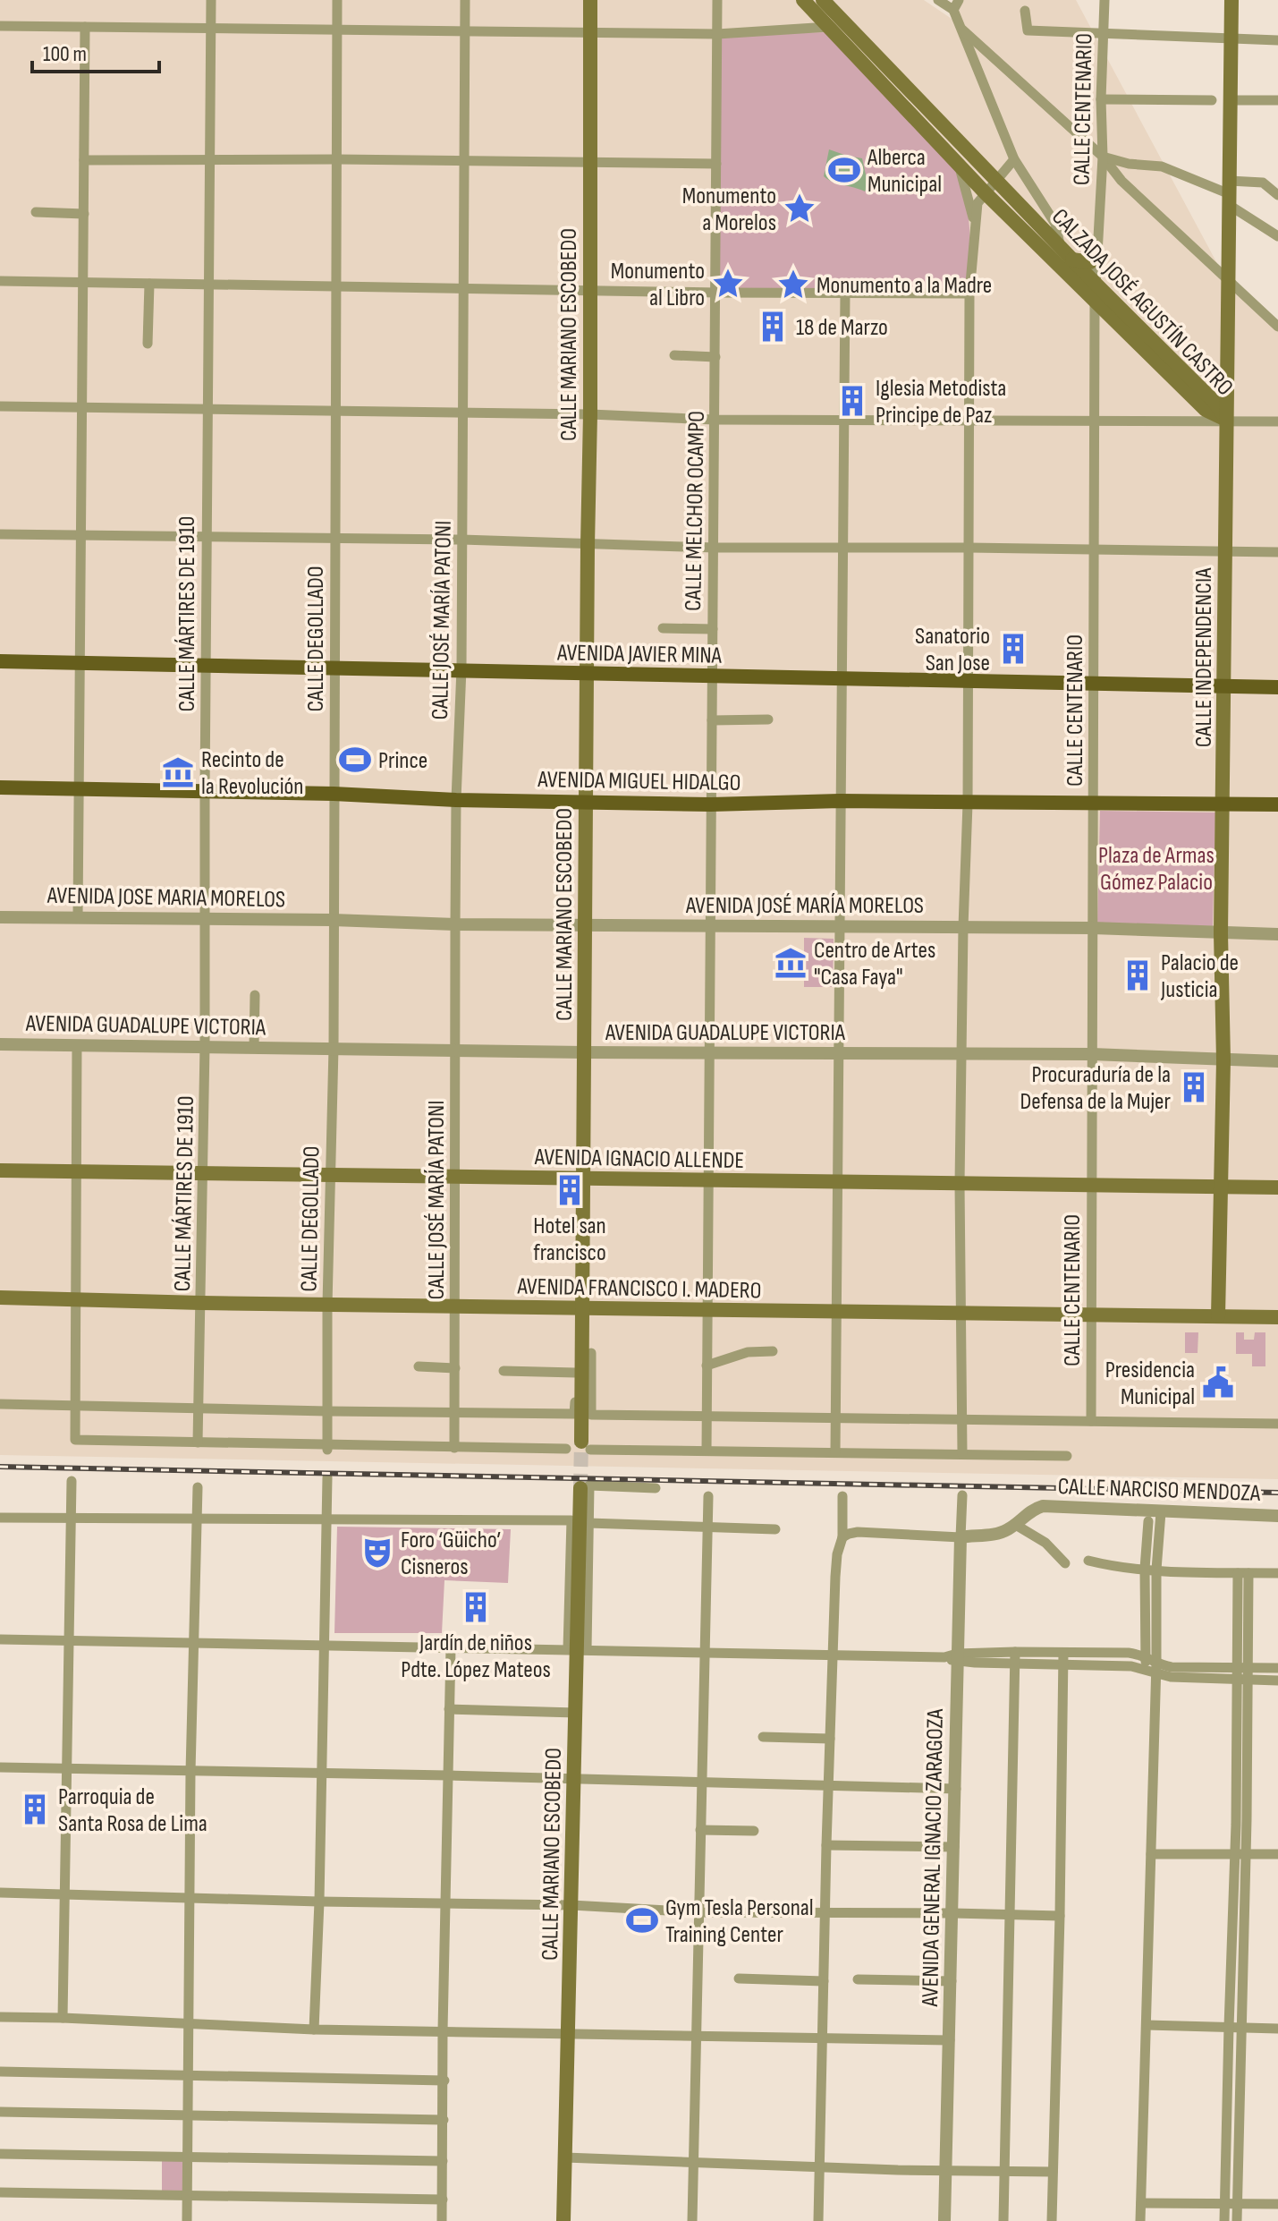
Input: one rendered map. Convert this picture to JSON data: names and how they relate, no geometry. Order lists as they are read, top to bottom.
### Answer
{
  "streets": {
    "main road": [
      "CALZADA JOSÉ AGUSTÍN CASTRO",
      "CALLE MARIANO ESCOBEDO",
      "AVENIDA JAVIER MINA",
      "CALLE INDEPENDENCIA",
      "AVENIDA MIGUEL HIDALGO",
      "AVENIDA IGNACIO ALLENDE",
      "AVENIDA FRANCISCO I. MADERO"
    ],
    "street": [
      "CALLE CENTENARIO",
      "CALLE MELCHOR OCAMPO",
      "CALLE MÁRTIRES DE 1910",
      "CALLE JOSÉ MARÍA PATONI",
      "CALLE DEGOLLADO",
      "AVENIDA JOSE MARIA MORELOS",
      "AVENIDA JOSÉ MARÍA MORELOS",
      "AVENIDA GUADALUPE VICTORIA",
      "CALLE NARCISO MENDOZA",
      "AVENIDA GENERAL IGNACIO ZARAGOZA"
    ]
  },
  "crossings": [
    ["CALLE CENTENARIO", "CALZADA JOSÉ AGUSTÍN CASTRO"],
    ["CALLE CENTENARIO", "AVENIDA JAVIER MINA"],
    ["CALLE CENTENARIO", "AVENIDA MIGUEL HIDALGO"],
    ["CALLE CENTENARIO", "AVENIDA JOSÉ MARÍA MORELOS"],
    ["CALLE CENTENARIO", "AVENIDA GUADALUPE VICTORIA"],
    ["CALLE CENTENARIO", "AVENIDA IGNACIO ALLENDE"],
    ["CALLE CENTENARIO", "AVENIDA FRANCISCO I. MADERO"],
    ["CALZADA JOSÉ AGUSTÍN CASTRO", "CALLE INDEPENDENCIA"],
    ["CALLE MARIANO ESCOBEDO", "AVENIDA JAVIER MINA"],
    ["CALLE MARIANO ESCOBEDO", "AVENIDA MIGUEL HIDALGO"],
    ["CALLE MARIANO ESCOBEDO", "AVENIDA JOSÉ MARÍA MORELOS"],
    ["CALLE MARIANO ESCOBEDO", "AVENIDA GUADALUPE VICTORIA"],
    ["CALLE MARIANO ESCOBEDO", "AVENIDA IGNACIO ALLENDE"],
    ["CALLE MARIANO ESCOBEDO", "AVENIDA FRANCISCO I. MADERO"],
    ["CALLE MELCHOR OCAMPO", "AVENIDA JAVIER MINA"],
    ["CALLE MELCHOR OCAMPO", "AVENIDA MIGUEL HIDALGO"],
    ["CALLE MELCHOR OCAMPO", "AVENIDA JOSÉ MARÍA MORELOS"],
    ["CALLE MELCHOR OCAMPO", "AVENIDA GUADALUPE VICTORIA"],
    ["CALLE MELCHOR OCAMPO", "AVENIDA IGNACIO ALLENDE"],
    ["CALLE MELCHOR OCAMPO", "AVENIDA FRANCISCO I. MADERO"],
    ["CALLE MÁRTIRES DE 1910", "AVENIDA JAVIER MINA"],
    ["CALLE MÁRTIRES DE 1910", "AVENIDA MIGUEL HIDALGO"],
    ["CALLE MÁRTIRES DE 1910", "AVENIDA JOSE MARIA MORELOS"],
    ["CALLE MÁRTIRES DE 1910", "AVENIDA GUADALUPE VICTORIA"],
    ["CALLE MÁRTIRES DE 1910", "AVENIDA IGNACIO ALLENDE"],
    ["CALLE MÁRTIRES DE 1910", "AVENIDA FRANCISCO I. MADERO"],
    ["CALLE JOSÉ MARÍA PATONI", "AVENIDA JAVIER MINA"],
    ["CALLE JOSÉ MARÍA PATONI", "AVENIDA MIGUEL HIDALGO"],
    ["CALLE JOSÉ MARÍA PATONI", "AVENIDA JOSÉ MARÍA MORELOS"],
    ["CALLE JOSÉ MARÍA PATONI", "AVENIDA GUADALUPE VICTORIA"],
    ["CALLE JOSÉ MARÍA PATONI", "AVENIDA IGNACIO ALLENDE"],
    ["CALLE JOSÉ MARÍA PATONI", "AVENIDA FRANCISCO I. MADERO"],
    ["CALLE DEGOLLADO", "AVENIDA JAVIER MINA"],
    ["CALLE DEGOLLADO", "AVENIDA MIGUEL HIDALGO"],
    ["CALLE DEGOLLADO", "AVENIDA JOSE MARIA MORELOS"],
    ["CALLE DEGOLLADO", "AVENIDA JOSÉ MARÍA MORELOS"],
    ["CALLE DEGOLLADO", "AVENIDA GUADALUPE VICTORIA"],
    ["CALLE DEGOLLADO", "AVENIDA IGNACIO ALLENDE"],
    ["CALLE DEGOLLADO", "AVENIDA FRANCISCO I. MADERO"],
    ["AVENIDA JAVIER MINA", "CALLE INDEPENDENCIA"],
    ["CALLE INDEPENDENCIA", "AVENIDA MIGUEL HIDALGO"],
    ["CALLE INDEPENDENCIA", "AVENIDA JOSÉ MARÍA MORELOS"],
    ["CALLE INDEPENDENCIA", "AVENIDA GUADALUPE VICTORIA"],
    ["CALLE INDEPENDENCIA", "AVENIDA IGNACIO ALLENDE"],
    ["CALLE INDEPENDENCIA", "AVENIDA FRANCISCO I. MADERO"],
    ["AVENIDA JOSE MARIA MORELOS", "AVENIDA JOSÉ MARÍA MORELOS"],
    ["CALLE NARCISO MENDOZA", "AVENIDA GENERAL IGNACIO ZARAGOZA"]
  ],
  "parks": ["Plaza de Armas Gómez Palacio"],
  "places": {
    "sports": ["Alberca Municipal", "Prince", "Gym Tesla Personal Training Center"],
    "place": ["Monumento a Morelos", "Monumento al Libro", "Monumento a la Madre"],
    "building": [
      "18 de Marzo",
      "Iglesia Metodista Principe de Paz",
      "Sanatorio San Jose",
      "Palacio de Justicia",
      "Procuraduría de la Defensa de la Mujer",
      "Hotel san francisco",
      "Jardín de niños Pdte. López Mateos",
      "Parroquia de Santa Rosa de Lima"
    ],
    "museum": ["Recinto de la Revolución", "Centro de Artes \"Casa Faya\""],
    "public building": ["Presidencia Municipal"],
    "theatre": ["Foro ‘Güicho’ Cisneros"]
  },
  "scale_bar": "100 m"
}
